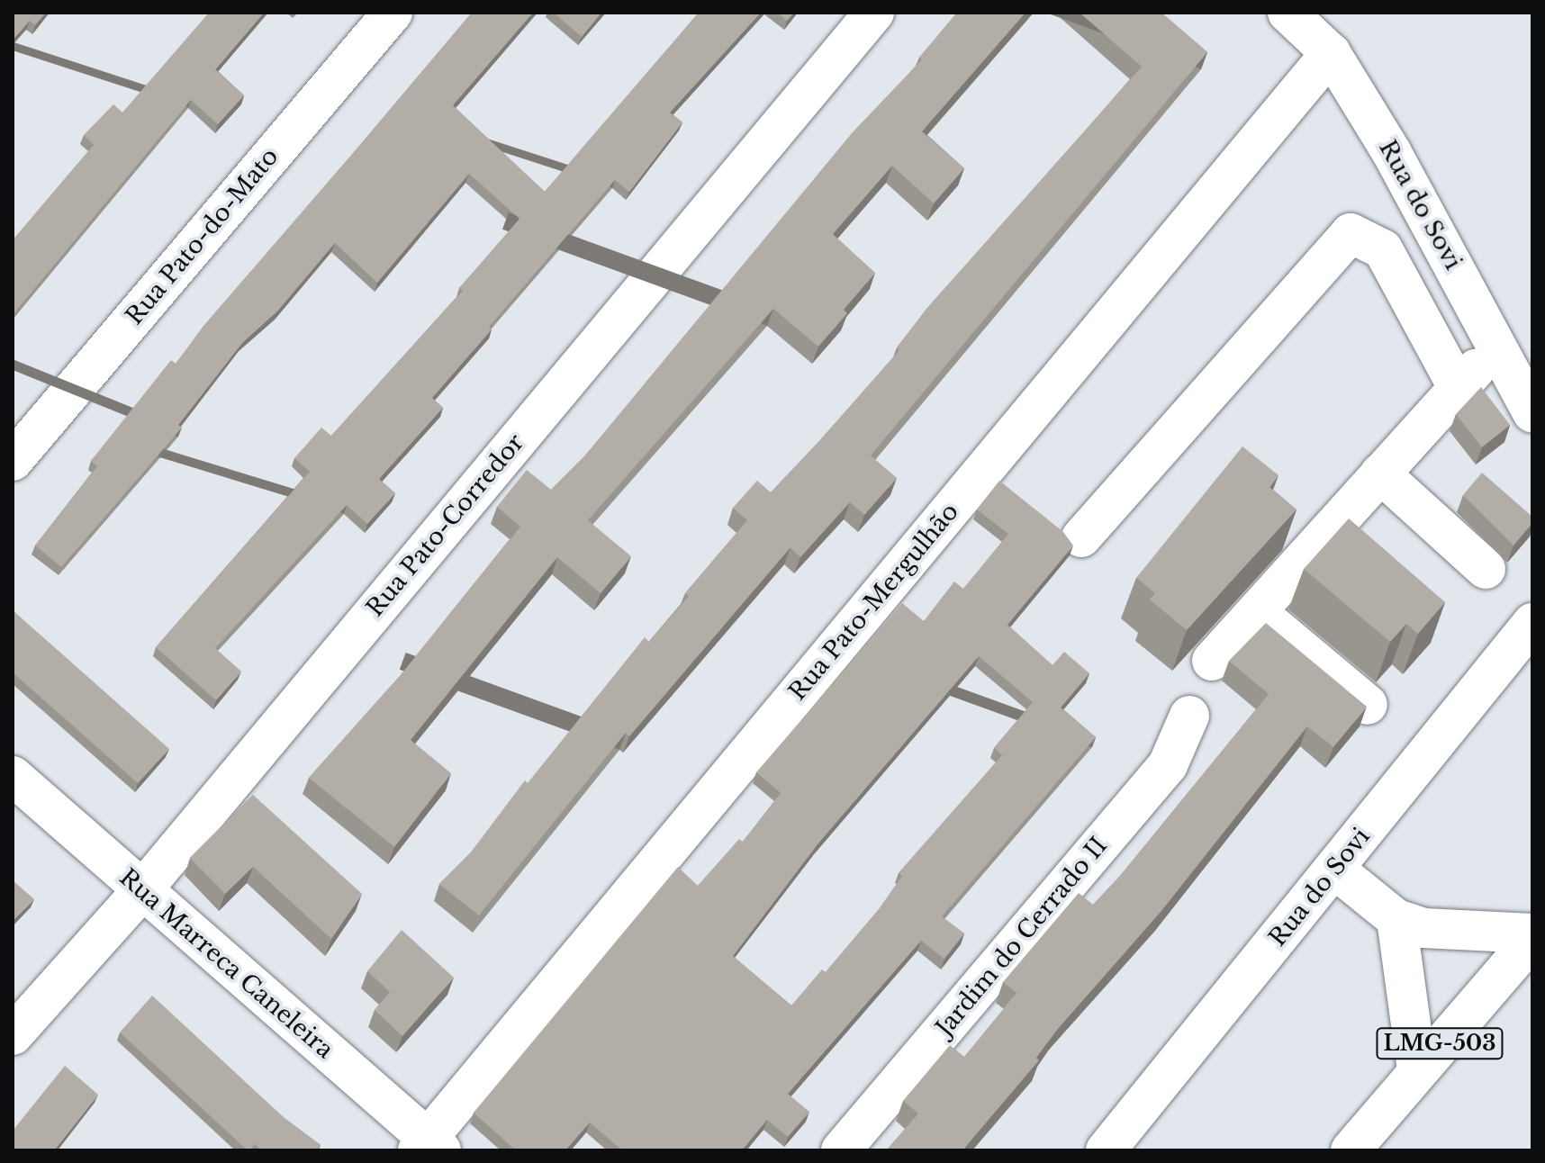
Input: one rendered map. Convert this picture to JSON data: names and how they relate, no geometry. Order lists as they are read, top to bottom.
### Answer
{
  "streets": {
    "street": [
      "Rua do Sovi",
      "Rua Pato-do-Mato",
      "Rua Pato-Corredor",
      "Rua Pato-Mergulhão",
      "Jardim do Cerrado II",
      "Rua Marreca Caneleira",
      "LMG-503"
    ]
  },
  "crossings": [
    ["Rua do Sovi", "Rua Pato-Mergulhão"],
    ["Rua Pato-Corredor", "Rua Marreca Caneleira"],
    ["Rua Pato-Mergulhão", "Rua Marreca Caneleira"]
  ]
}
